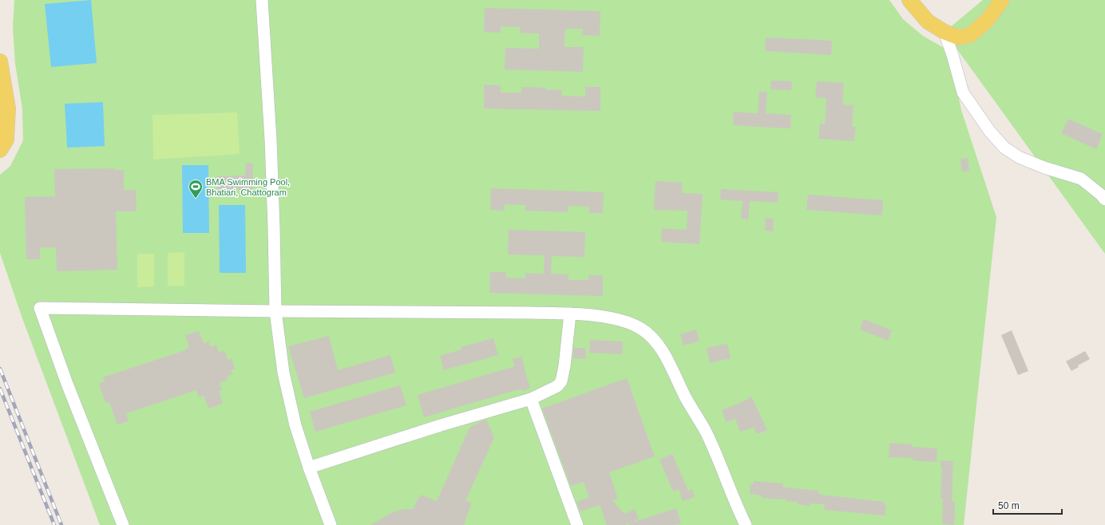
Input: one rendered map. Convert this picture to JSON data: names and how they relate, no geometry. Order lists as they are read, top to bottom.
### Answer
{
  "places": {
    "sports": ["BMA Swimming Pool, Bhatiari, Chattogram"]
  },
  "scale_bar": "50 m"
}
